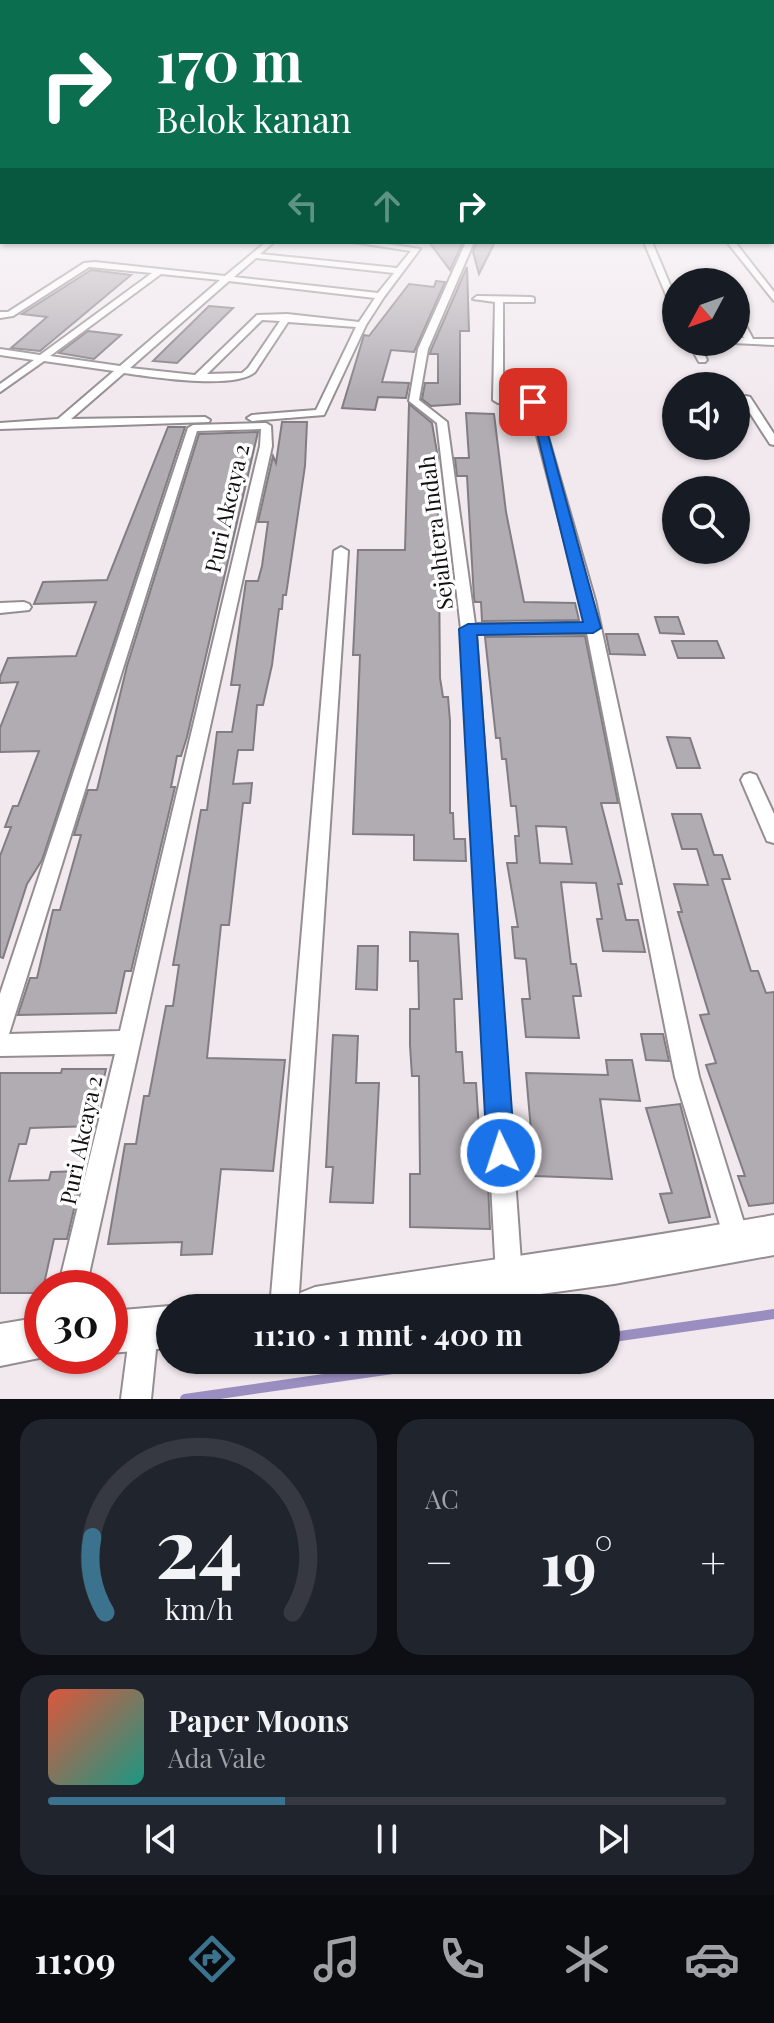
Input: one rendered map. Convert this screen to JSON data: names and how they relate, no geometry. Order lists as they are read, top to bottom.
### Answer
{
  "streets": {
    "street": ["Puri Akcaya 2", "Sejahtera Indah"]
  },
  "north": "bottom left",
  "page": {
    "turn": ["170 m", "Belok kanan"],
    "limit": "30",
    "trip": "11:10 · 1 mnt · 400 m",
    "tile": "AC",
    "heat": ["−", "19°", "+"],
    "song": ["Paper Moons", "Ada Vale"],
    "tabs": "11:09",
    "gauge": ["24", "km/h"]
  }
}
